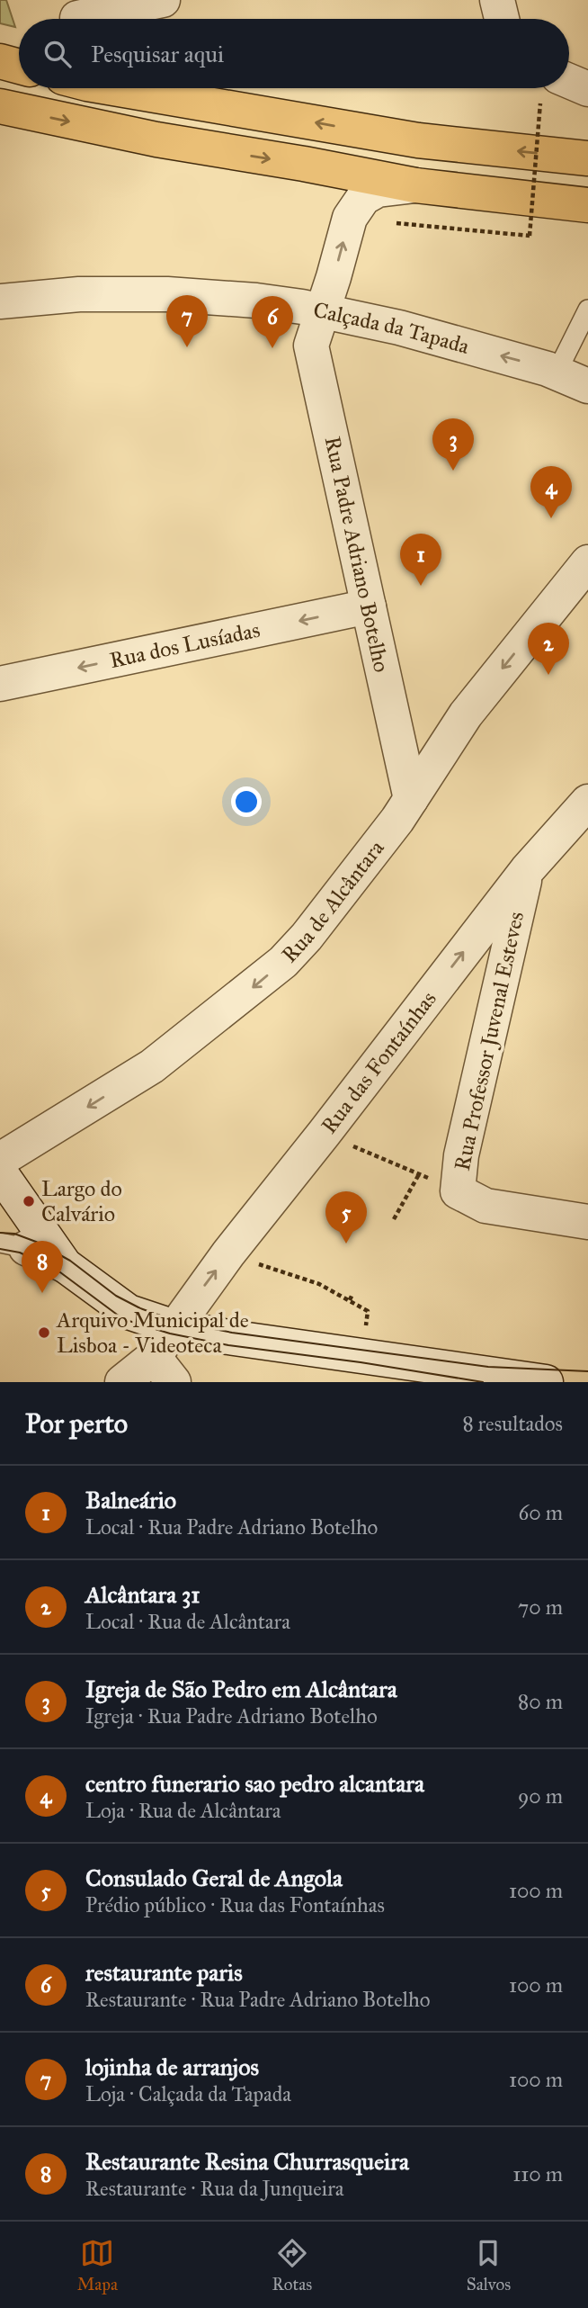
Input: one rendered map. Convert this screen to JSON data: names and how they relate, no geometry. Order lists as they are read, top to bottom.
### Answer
{
  "streets": {
    "street": [
      "Calçada da Tapada",
      "Rua Padre Adriano Botelho",
      "Rua dos Lusíadas",
      "Rua de Alcântara",
      "Rua Professor Juvenal Esteves",
      "Rua das Fontaínhas"
    ]
  },
  "crossings": [
    ["Calçada da Tapada", "Rua Padre Adriano Botelho"],
    ["Rua Padre Adriano Botelho", "Rua dos Lusíadas"],
    ["Rua Padre Adriano Botelho", "Rua de Alcântara"],
    ["Rua Professor Juvenal Esteves", "Rua das Fontaínhas"]
  ],
  "one_way": [
    "Calçada da Tapada",
    "Rua dos Lusíadas",
    "Rua de Alcântara",
    "Rua das Fontaínhas"
  ],
  "places": ["Largo do Calvário", "Arquivo Municipal de Lisboa - Videoteca"],
  "page": {
    "search": "Pesquisar aqui",
    "pins": [
      "7",
      "6",
      "3",
      "4",
      "1",
      "2",
      "5",
      "8"
    ],
    "heading": ["Por perto", "8 resultados"],
    "list": [
      {
        "mark": "1",
        "name": "Balneário",
        "note": "Local · Rua Padre Adriano Botelho",
        "value": "60 m"
      },
      {
        "mark": "2",
        "name": "Alcântara 31",
        "note": "Local · Rua de Alcântara",
        "value": "70 m"
      },
      {
        "mark": "3",
        "name": "Igreja de São Pedro em Alcântara",
        "note": "Igreja · Rua Padre Adriano Botelho",
        "value": "80 m"
      },
      {
        "mark": "4",
        "name": "centro funerario sao pedro alcantara",
        "note": "Loja · Rua de Alcântara",
        "value": "90 m"
      },
      {
        "mark": "5",
        "name": "Consulado Geral de Angola",
        "note": "Prédio público · Rua das Fontaínhas",
        "value": "100 m"
      },
      {
        "mark": "6",
        "name": "restaurante paris",
        "note": "Restaurante · Rua Padre Adriano Botelho",
        "value": "100 m"
      },
      {
        "mark": "7",
        "name": "lojinha de arranjos",
        "note": "Loja · Calçada da Tapada",
        "value": "100 m"
      },
      {
        "mark": "8",
        "name": "Restaurante Resina Churrasqueira",
        "note": "Restaurante · Rua da Junqueira",
        "value": "110 m"
      }
    ],
    "nav": ["Mapa", "Rotas", "Salvos"]
  }
}
